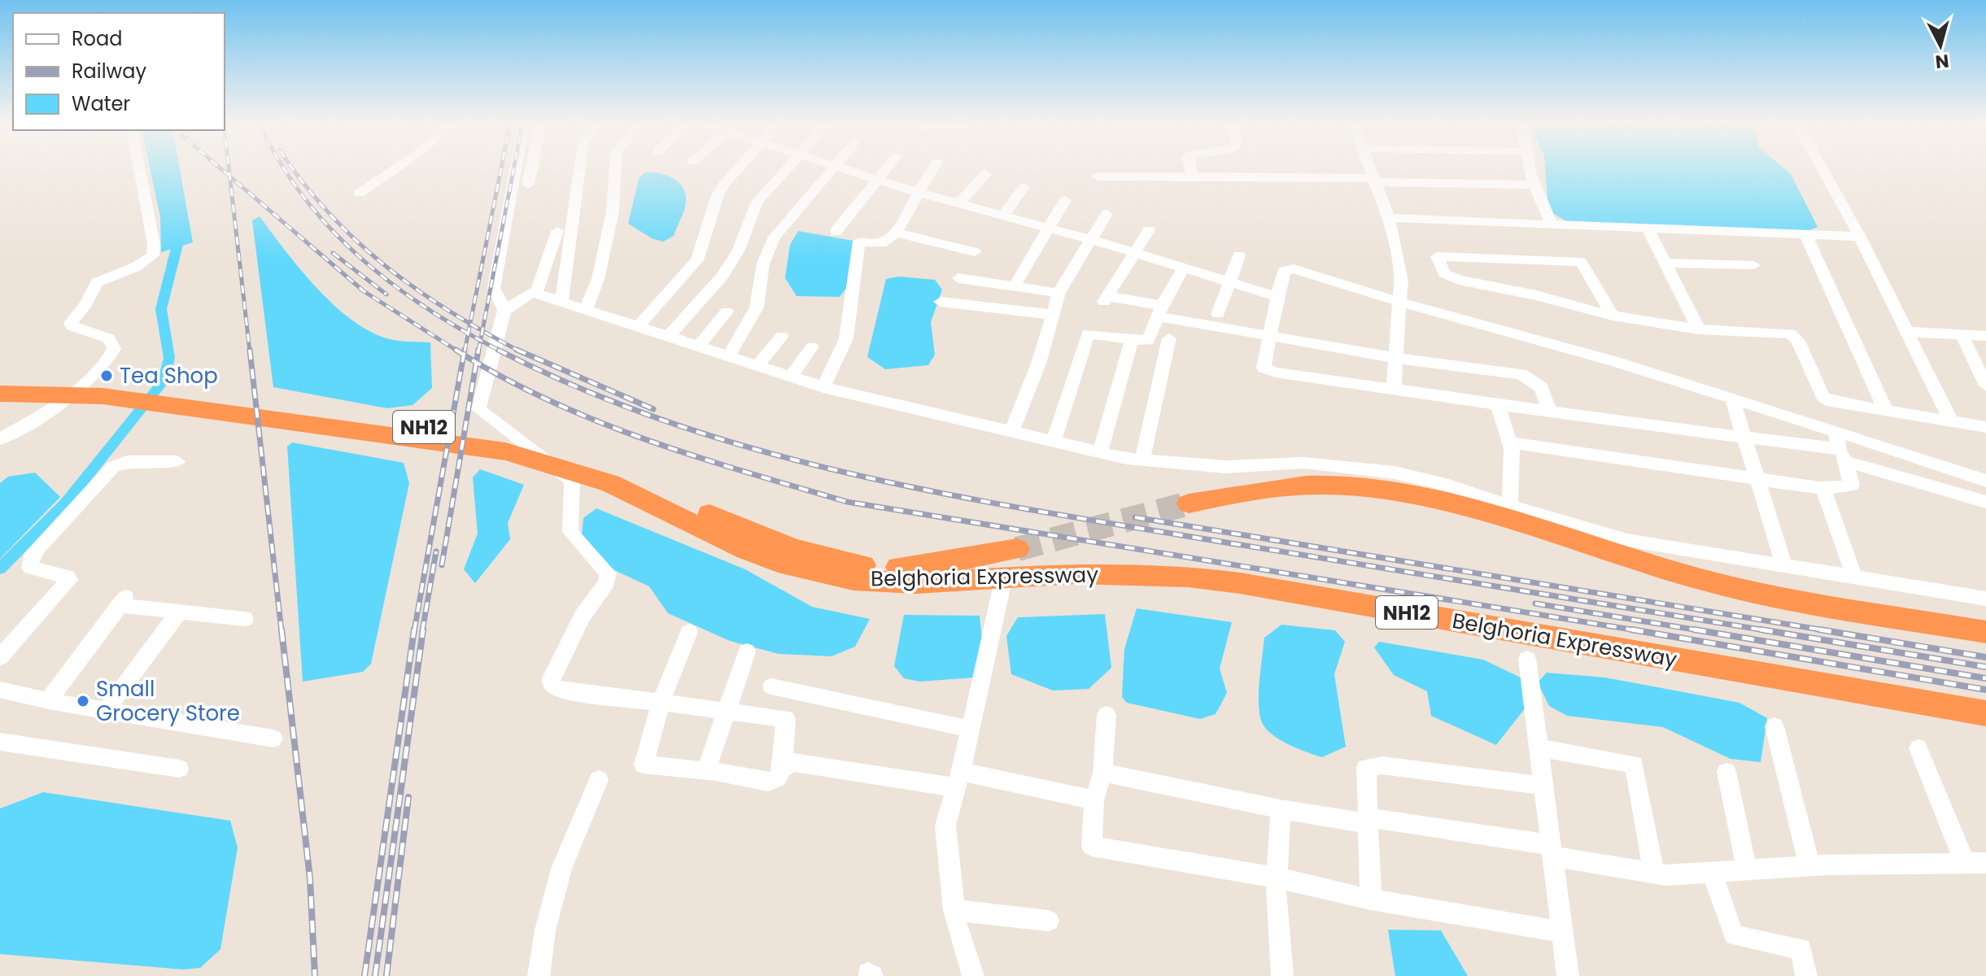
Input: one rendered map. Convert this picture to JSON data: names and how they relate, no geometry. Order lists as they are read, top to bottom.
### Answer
{
  "streets": {
    "highway": ["NH12", "Belghoria Expressway"]
  },
  "places": ["Tea Shop", "Small Grocery Store"],
  "legend": ["Road", "Railway", "Water"],
  "north": "bottom"
}
